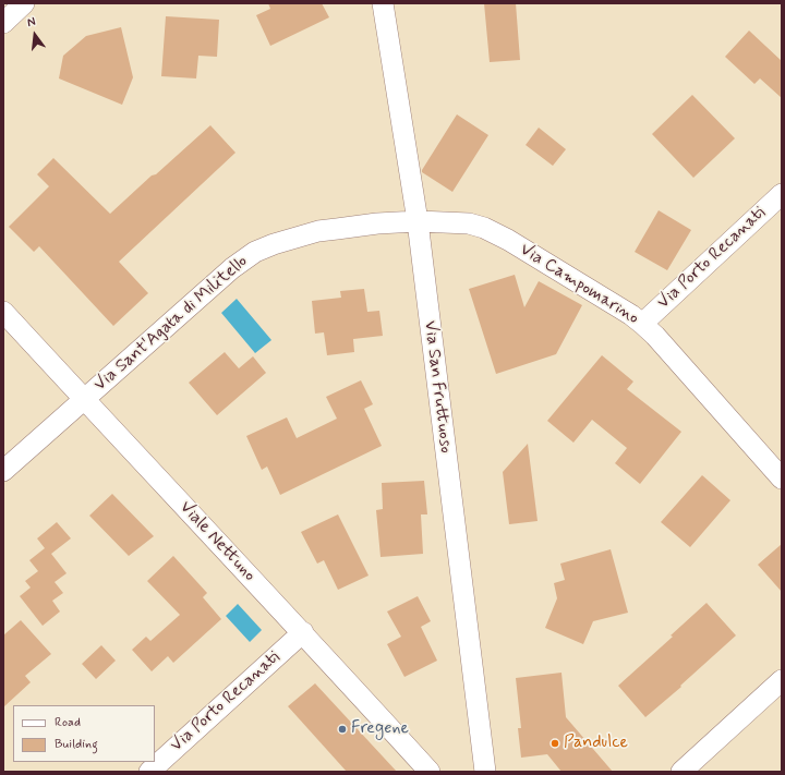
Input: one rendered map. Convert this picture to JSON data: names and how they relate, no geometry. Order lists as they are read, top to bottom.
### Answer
{
  "streets": {
    "street": [
      "Via Porto Recanati",
      "Via Campomarino",
      "Via Sant'Agata di Militello",
      "Via San Fruttuoso",
      "Viale Nettuno"
    ]
  },
  "crossings": [
    ["Via Porto Recanati", "Via Campomarino"],
    ["Via Porto Recanati", "Viale Nettuno"],
    ["Via Campomarino", "Via Sant'Agata di Militello"],
    ["Via Campomarino", "Via San Fruttuoso"],
    ["Via Sant'Agata di Militello", "Via San Fruttuoso"],
    ["Via Sant'Agata di Militello", "Viale Nettuno"]
  ],
  "places": ["Fregene", "Pandulce"],
  "legend": ["Road", "Building"],
  "north": "top"
}
